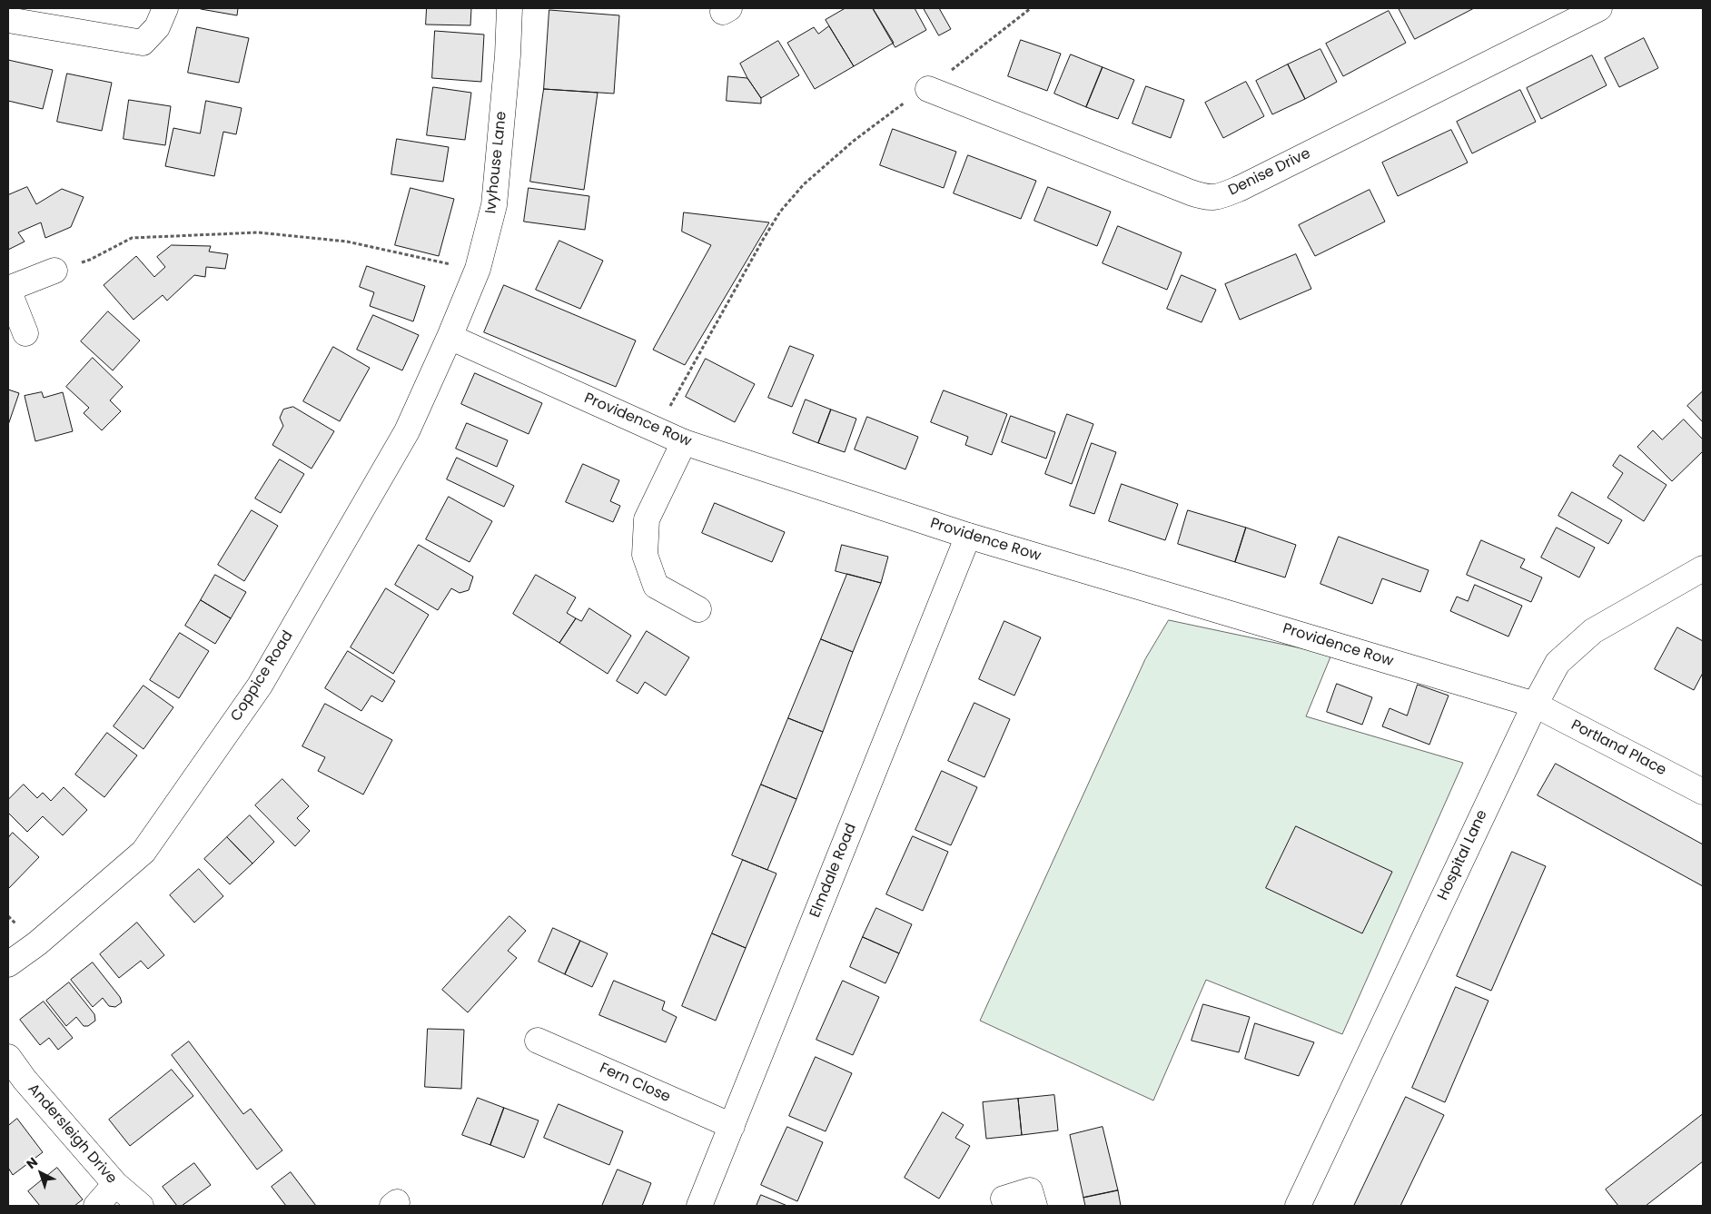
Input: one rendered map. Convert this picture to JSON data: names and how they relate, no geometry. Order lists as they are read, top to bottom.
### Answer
{
  "streets": {
    "street": [
      "Ivyhouse Lane",
      "Denise Drive",
      "Providence Row",
      "Coppice Road",
      "Portland Place",
      "Hospital Lane",
      "Elmdale Road",
      "Fern Close",
      "Andersleigh Drive"
    ]
  },
  "crossings": [
    ["Ivyhouse Lane", "Providence Row"],
    ["Ivyhouse Lane", "Coppice Road"],
    ["Providence Row", "Coppice Road"],
    ["Providence Row", "Portland Place"],
    ["Providence Row", "Hospital Lane"],
    ["Providence Row", "Elmdale Road"],
    ["Portland Place", "Hospital Lane"],
    ["Elmdale Road", "Fern Close"]
  ],
  "north": "top left"
}
